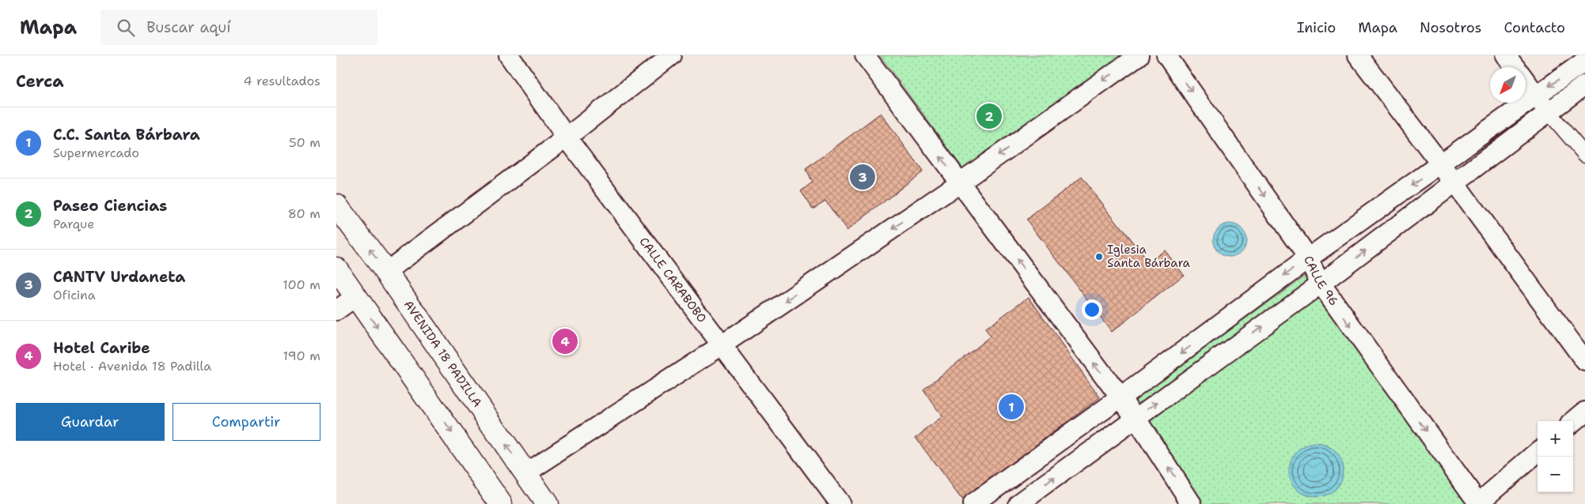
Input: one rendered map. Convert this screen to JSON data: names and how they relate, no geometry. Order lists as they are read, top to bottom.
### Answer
{
  "streets": {
    "street": ["CALLE CARABOBO", "CALLE 96", "AVENIDA 18 PADILLA"]
  },
  "places": ["Iglesia Santa Bárbara"],
  "north": "bottom left",
  "page": {
    "header": "Mapa",
    "search": "Buscar aquí",
    "nav": [
      "Inicio",
      "Mapa",
      "Nosotros",
      "Contacto"
    ],
    "heading": ["Cerca", "4 resultados"],
    "pins": [
      "2",
      "3",
      "4",
      "1"
    ],
    "list": [
      {
        "mark": "1",
        "name": "C.C. Santa Bárbara",
        "note": "Supermercado",
        "value": "50 m"
      },
      {
        "mark": "2",
        "name": "Paseo Ciencias",
        "note": "Parque",
        "value": "80 m"
      },
      {
        "mark": "3",
        "name": "CANTV Urdaneta",
        "note": "Oficina",
        "value": "100 m"
      },
      {
        "mark": "4",
        "name": "Hotel Caribe",
        "note": "Hotel · Avenida 18 Padilla",
        "value": "190 m"
      }
    ],
    "buttons": ["Guardar", "Compartir"],
    "map_buttons": ["+", "−"]
  }
}
